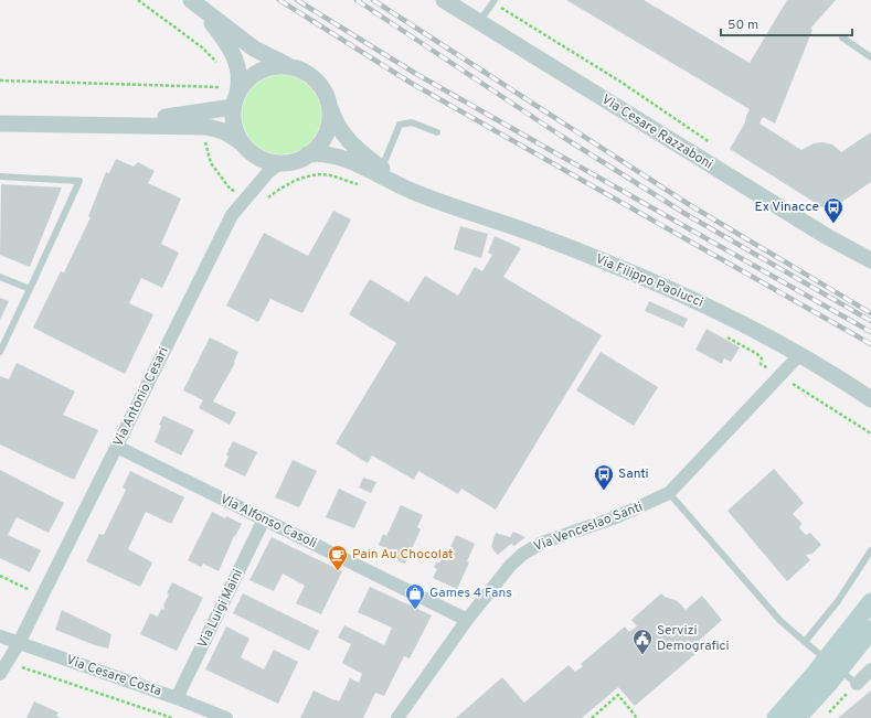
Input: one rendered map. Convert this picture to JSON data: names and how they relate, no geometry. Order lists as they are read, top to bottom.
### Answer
{
  "streets": {
    "street": [
      "Via Cesare Razzaboni",
      "Via Filippo Paolucci",
      "Via Antonio Cesari",
      "Via Alfonso Casoli",
      "Via Venceslao Santi",
      "Via Luigi Maini",
      "Via Cesare Costa"
    ]
  },
  "crossings": [
    ["Via Filippo Paolucci", "Via Antonio Cesari"],
    ["Via Filippo Paolucci", "Via Venceslao Santi"],
    ["Via Antonio Cesari", "Via Alfonso Casoli"],
    ["Via Antonio Cesari", "Via Cesare Costa"],
    ["Via Alfonso Casoli", "Via Venceslao Santi"],
    ["Via Alfonso Casoli", "Via Luigi Maini"],
    ["Via Luigi Maini", "Via Cesare Costa"]
  ],
  "places": {
    "bus stop": ["Ex Vinacce", "Santi"],
    "cafe": ["Pain Au Chocolat"],
    "shop": ["Games 4 Fans"],
    "public building": ["Servizi Demografici"]
  },
  "scale_bar": "50 m"
}
